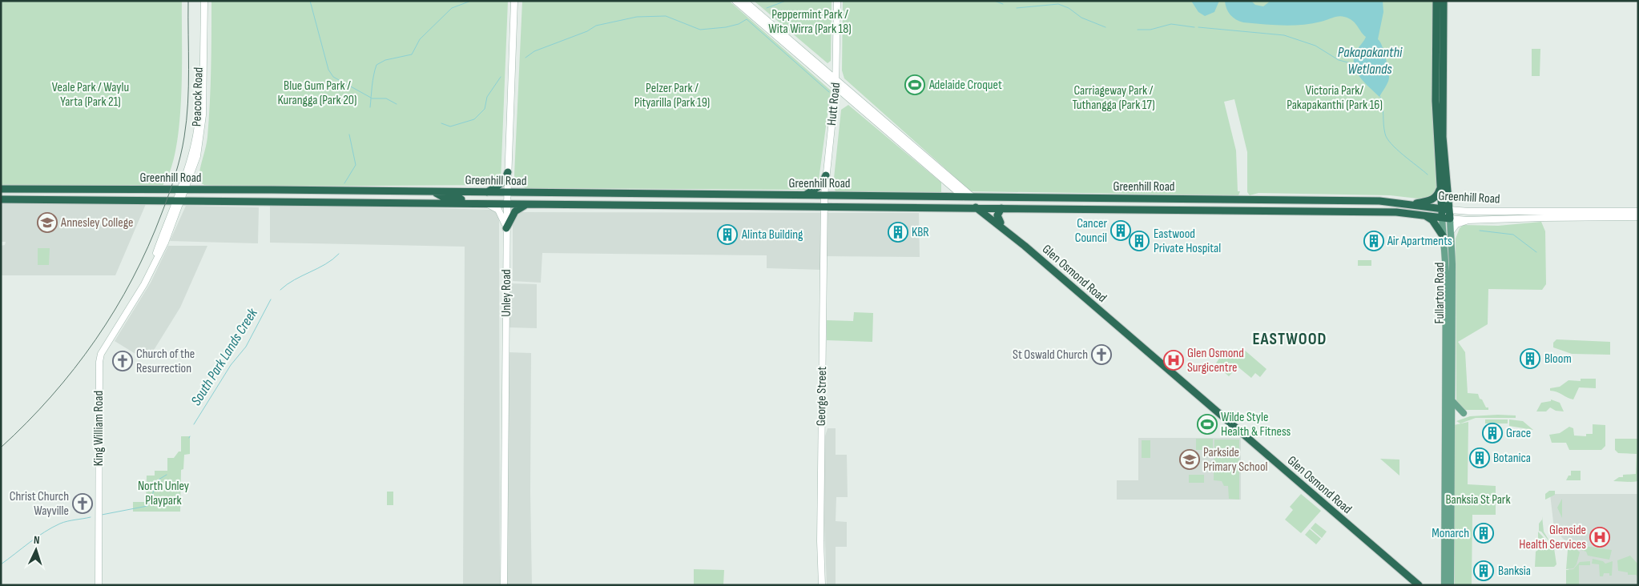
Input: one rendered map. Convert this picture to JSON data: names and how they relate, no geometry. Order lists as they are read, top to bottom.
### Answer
{
  "streets": {
    "highway": ["Greenhill Road", "Glen Osmond Road", "Fullarton Road"],
    "main road": [
      "Peacock Road",
      "Hutt Road",
      "Unley Road",
      "George Street",
      "King William Road"
    ]
  },
  "crossings": [
    ["Peacock Road", "Greenhill Road"],
    ["Peacock Road", "King William Road"],
    ["Hutt Road", "Greenhill Road"],
    ["Hutt Road", "Glen Osmond Road"],
    ["Hutt Road", "George Street"],
    ["Greenhill Road", "Glen Osmond Road"],
    ["Greenhill Road", "Unley Road"],
    ["Greenhill Road", "Fullarton Road"],
    ["Greenhill Road", "George Street"],
    ["Greenhill Road", "King William Road"]
  ],
  "districts": ["EASTWOOD"],
  "water": ["Pakapakanthi Wetlands", "South Park Lands Creek"],
  "parks": [
    "Peppermint Park / Wita Wirra (Park 18)",
    "Blue Gum Park / Kurangga (Park 20)",
    "Veale Park / Waylu Yarta (Park 21)",
    "Pelzer Park / Pityarilla (Park 19)",
    "Carriageway Park / Tuthangga (Park 17)",
    "Victoria Park/ Pakapakanthi (Park 16)",
    "North Unley Playpark",
    "Banksia St Park"
  ],
  "places": {
    "sports": ["Adelaide Croquet", "Wilde Style Health & Fitness"],
    "school or university": ["Annesley College", "Parkside Primary School"],
    "building": [
      "Cancer Council",
      "KBR",
      "Alinta Building",
      "Eastwood Private Hospital",
      "Air Apartments",
      "Bloom",
      "Grace",
      "Botanica",
      "Monarch",
      "Banksia"
    ],
    "church": ["St Oswald Church", "Church of the Resurrection", "Christ Church Wayville"],
    "hospital": ["Glen Osmond Surgicentre", "Glenside Health Services"]
  },
  "north": "top"
}
